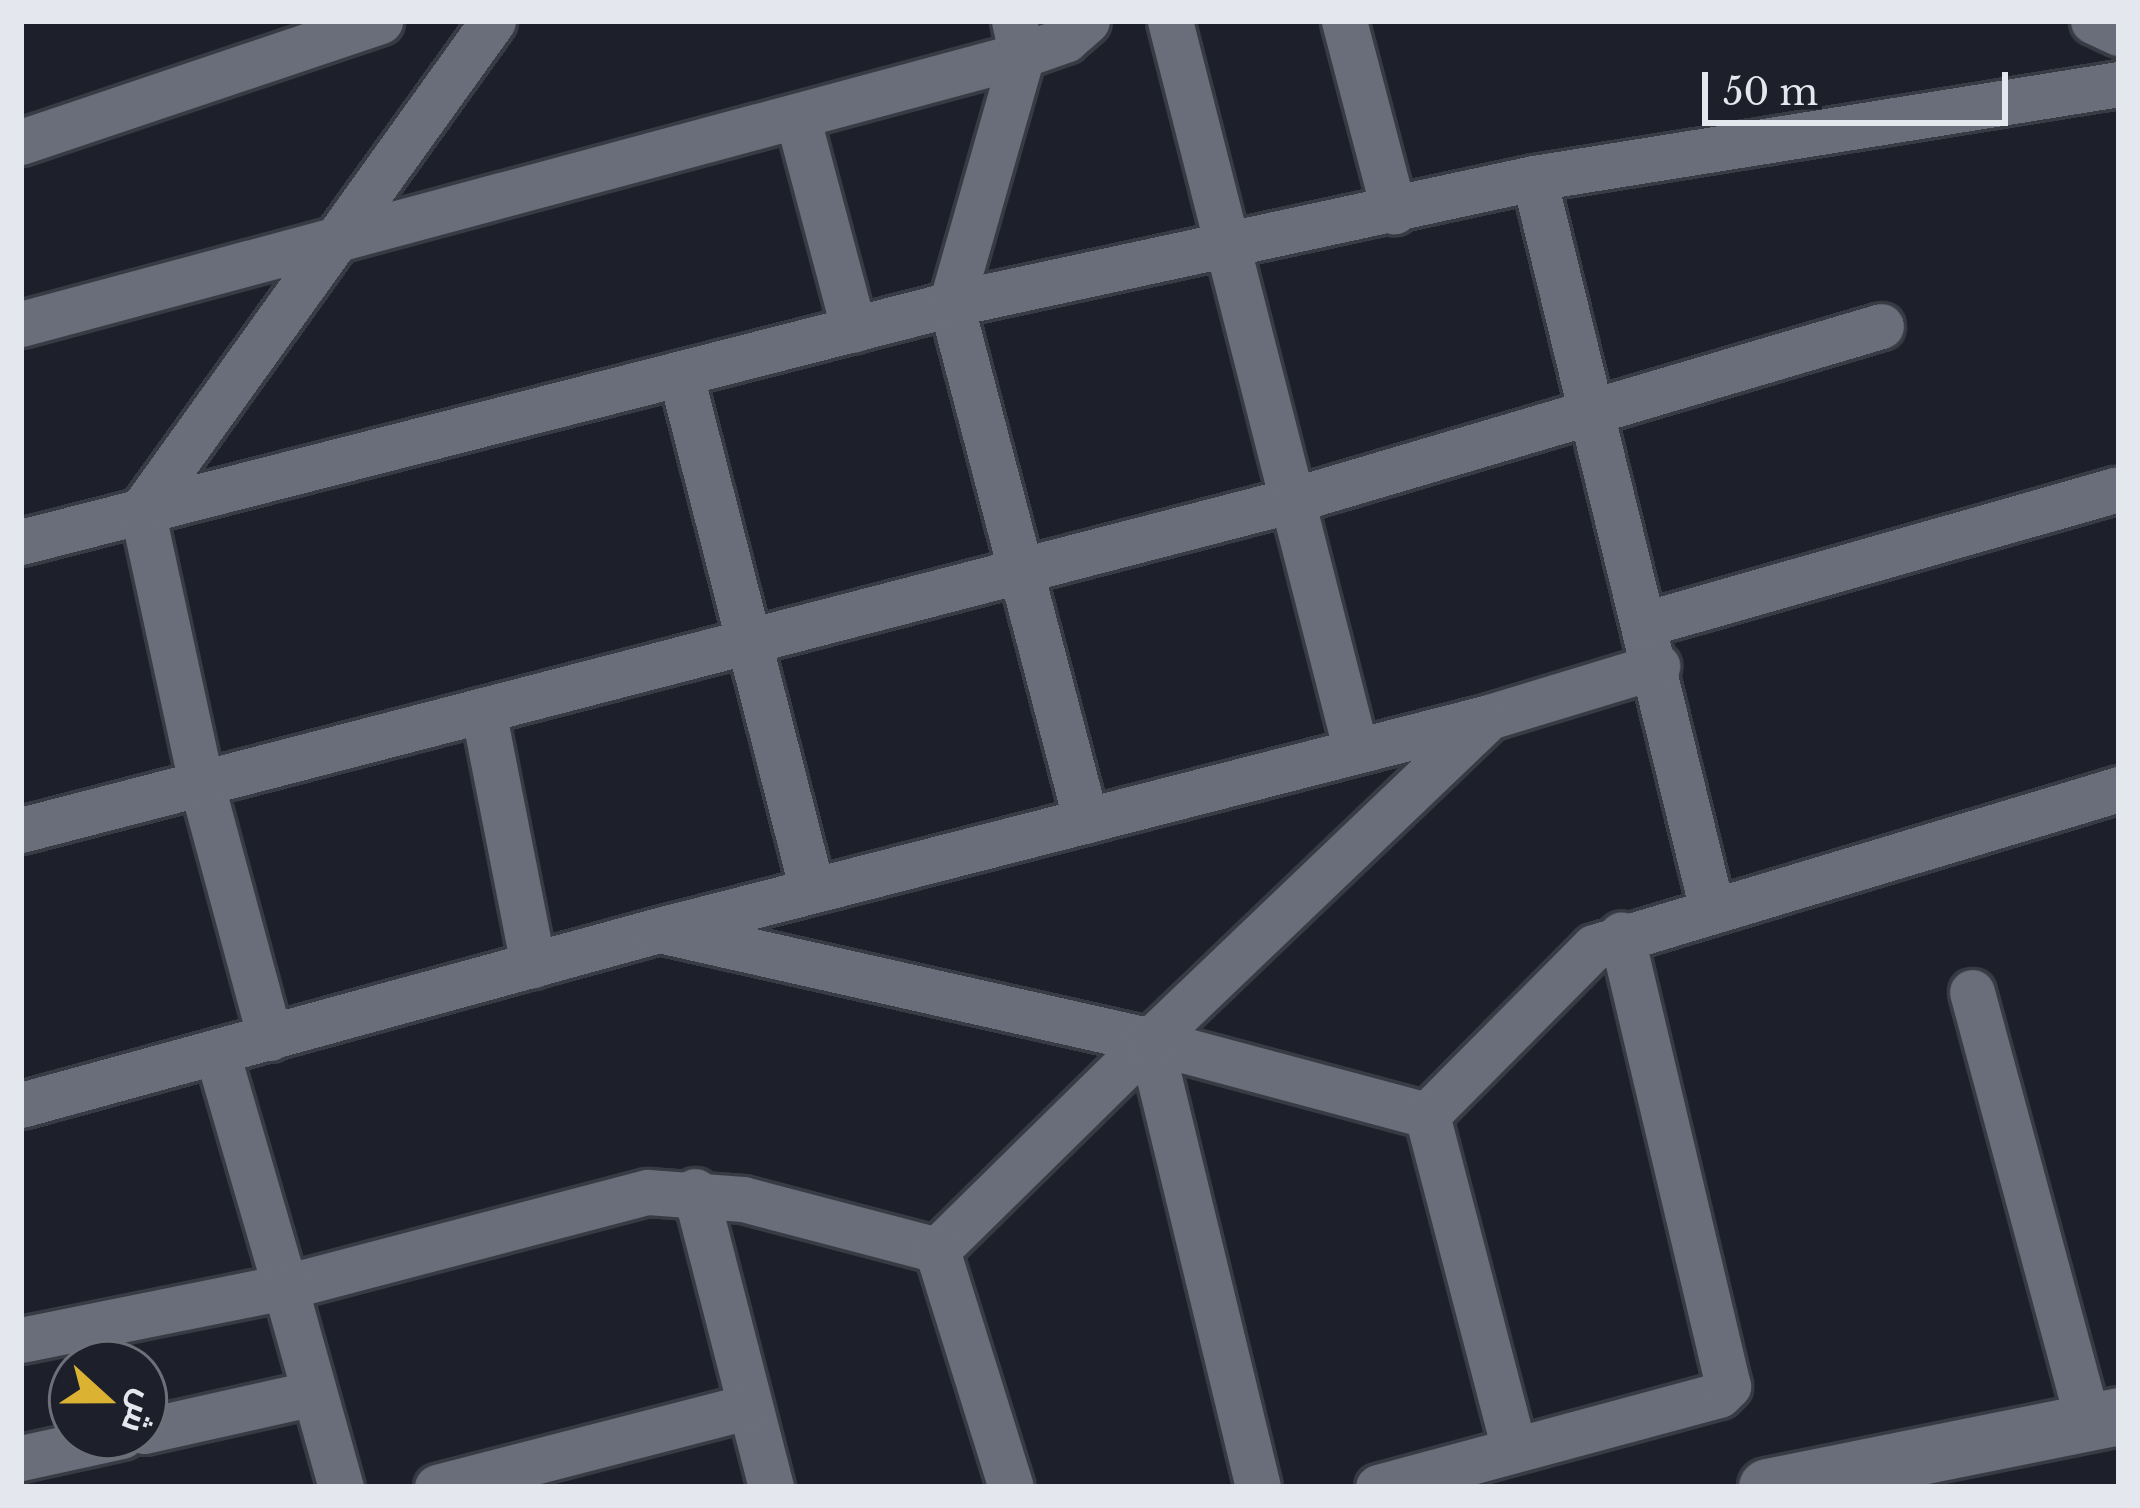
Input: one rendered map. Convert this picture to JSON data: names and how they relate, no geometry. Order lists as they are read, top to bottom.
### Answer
{
  "scale_bar": "50 m",
  "north": "right"
}
